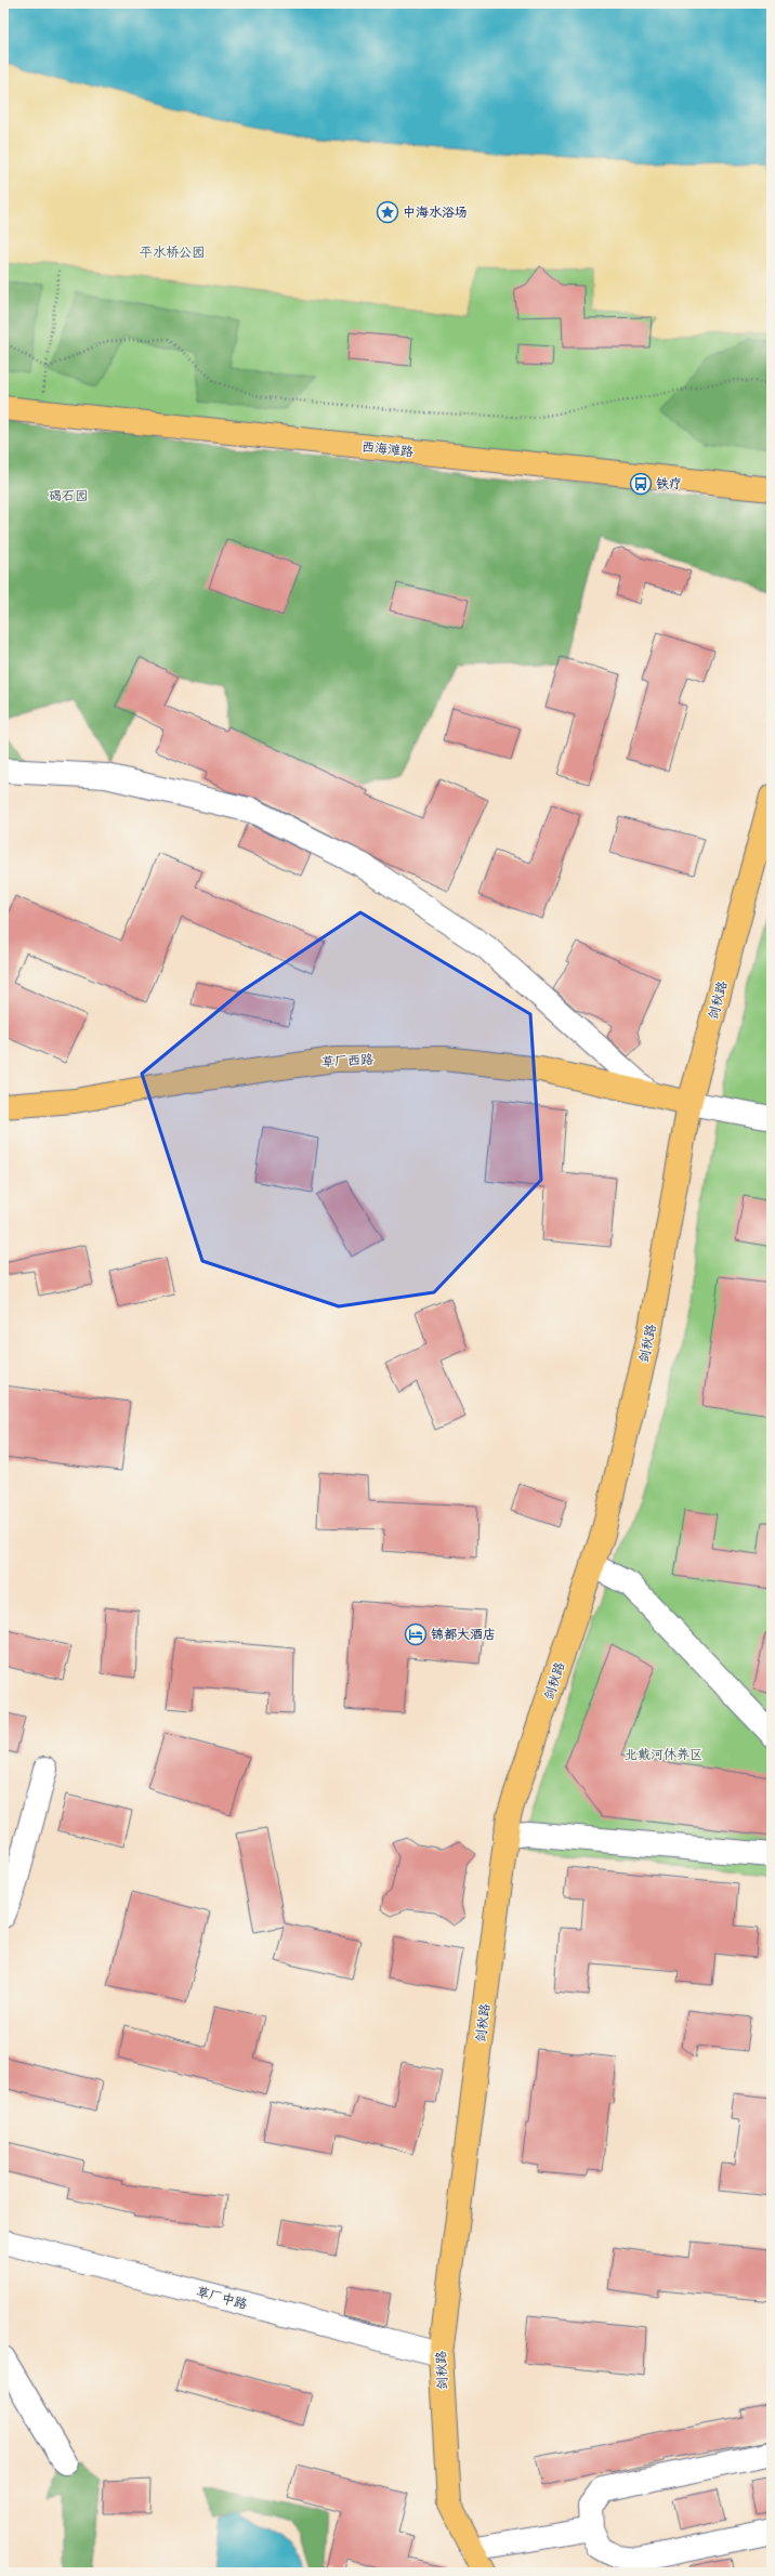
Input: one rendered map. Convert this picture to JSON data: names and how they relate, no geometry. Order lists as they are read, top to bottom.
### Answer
{
  "streets": {
    "main road": ["西海滩路", "剑秋路", "草厂西路"],
    "street": ["草厂中路"]
  },
  "crossings": [
    ["剑秋路", "草厂西路"],
    ["剑秋路", "草厂中路"]
  ],
  "parks": ["平水桥公园", "碣石园", "北戴河休养区"],
  "places": {
    "place": ["中海水浴场"],
    "bus stop": ["铁疗"],
    "hotel": ["锦都大酒店"]
  }
}
